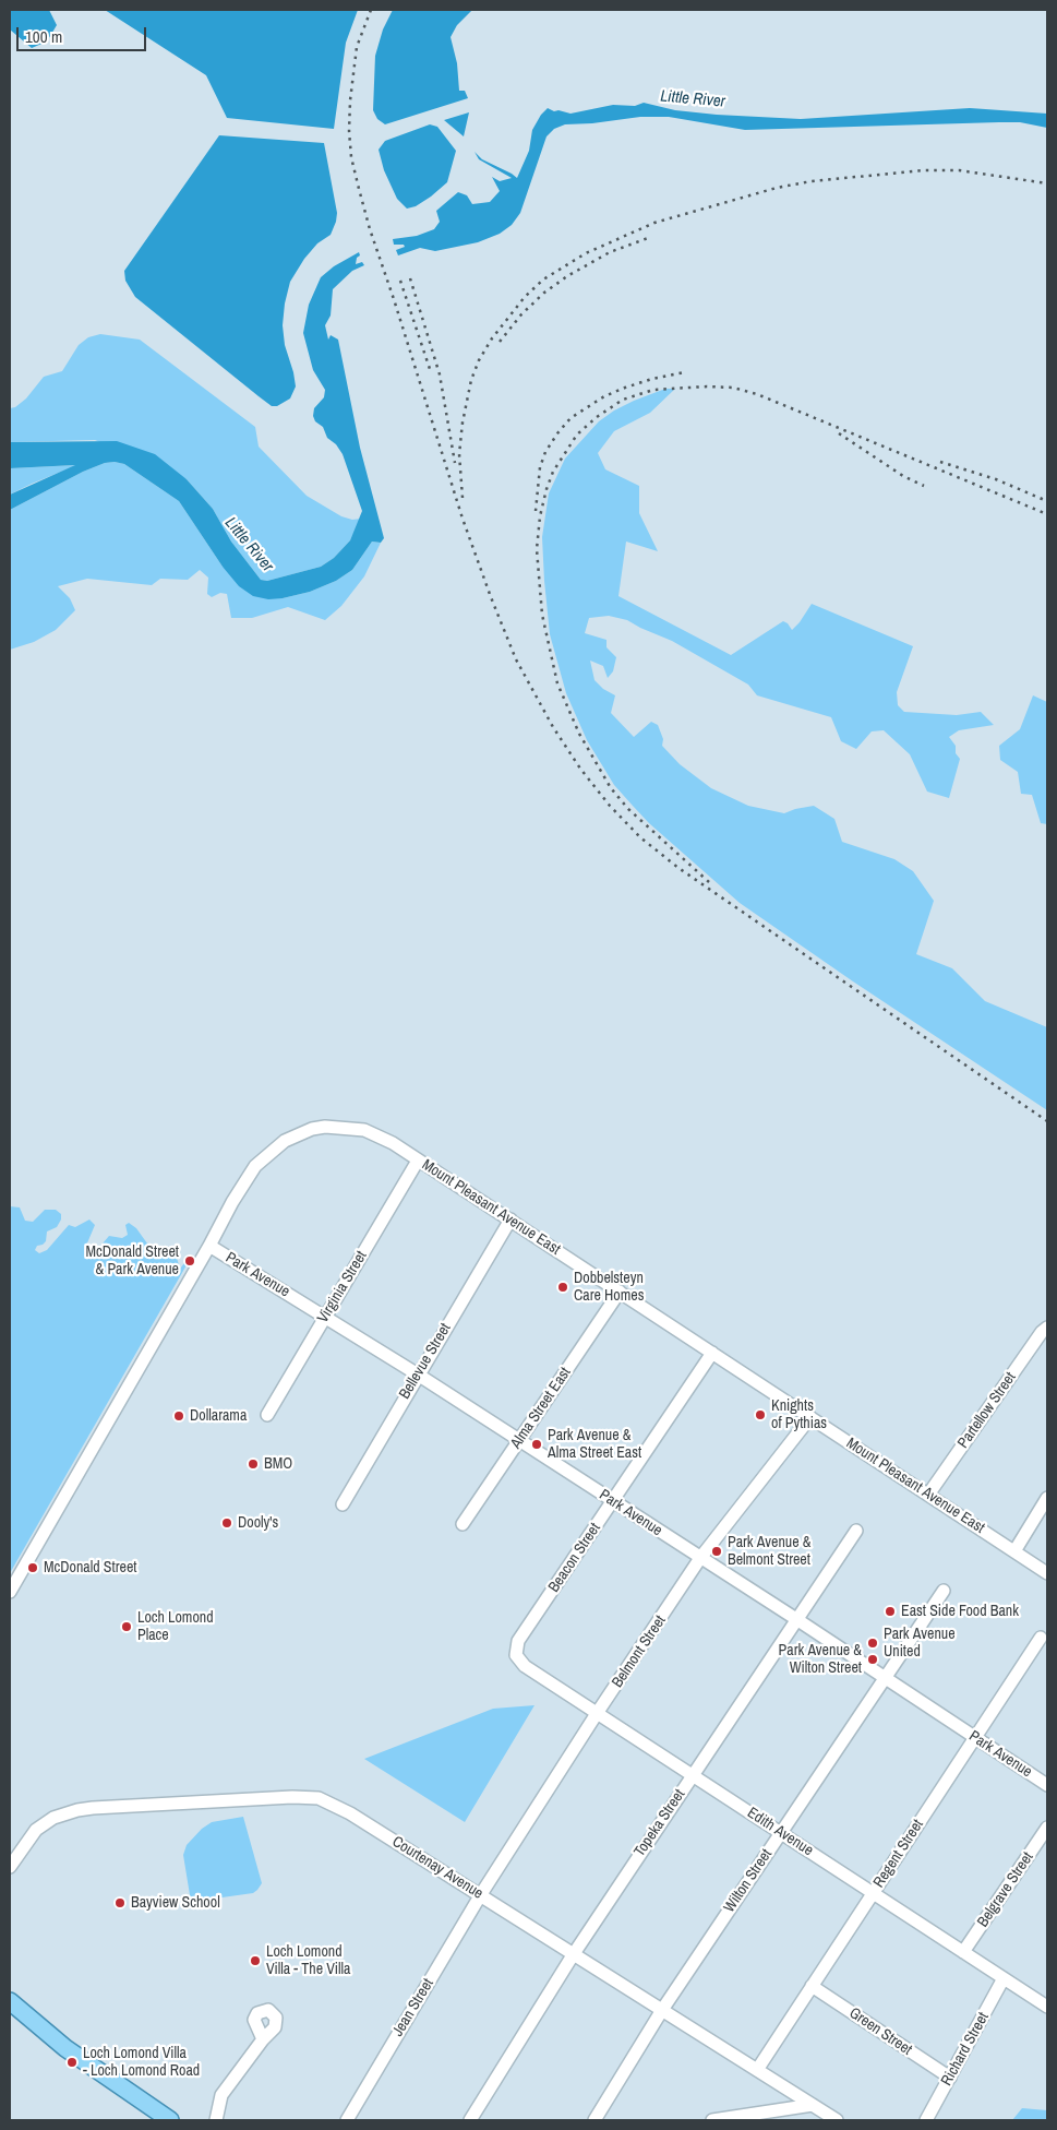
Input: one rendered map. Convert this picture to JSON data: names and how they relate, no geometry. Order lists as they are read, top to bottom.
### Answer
{
  "streets": {
    "street": [
      "Mount Pleasant Avenue East",
      "Park Avenue",
      "Virginia Street",
      "Bellevue Street",
      "Alma Street East",
      "Partellow Street",
      "Beacon Street",
      "Belmont Street",
      "Topeka Street",
      "Edith Avenue",
      "Regent Street",
      "Courtenay Avenue",
      "Wilton Street",
      "Belgrave Street",
      "Jean Street",
      "Green Street",
      "Richard Street"
    ]
  },
  "crossings": [
    ["Mount Pleasant Avenue East", "Park Avenue"],
    ["Mount Pleasant Avenue East", "Virginia Street"],
    ["Mount Pleasant Avenue East", "Bellevue Street"],
    ["Mount Pleasant Avenue East", "Alma Street East"],
    ["Mount Pleasant Avenue East", "Partellow Street"],
    ["Mount Pleasant Avenue East", "Beacon Street"],
    ["Mount Pleasant Avenue East", "Belmont Street"],
    ["Park Avenue", "Virginia Street"],
    ["Park Avenue", "Bellevue Street"],
    ["Park Avenue", "Alma Street East"],
    ["Park Avenue", "Beacon Street"],
    ["Park Avenue", "Belmont Street"],
    ["Park Avenue", "Topeka Street"],
    ["Park Avenue", "Regent Street"],
    ["Park Avenue", "Wilton Street"],
    ["Beacon Street", "Edith Avenue"],
    ["Belmont Street", "Edith Avenue"],
    ["Belmont Street", "Courtenay Avenue"],
    ["Belmont Street", "Jean Street"],
    ["Topeka Street", "Edith Avenue"],
    ["Topeka Street", "Courtenay Avenue"],
    ["Edith Avenue", "Regent Street"],
    ["Edith Avenue", "Wilton Street"],
    ["Edith Avenue", "Belgrave Street"],
    ["Edith Avenue", "Richard Street"],
    ["Regent Street", "Courtenay Avenue"],
    ["Regent Street", "Green Street"],
    ["Courtenay Avenue", "Wilton Street"],
    ["Courtenay Avenue", "Jean Street"],
    ["Green Street", "Richard Street"]
  ],
  "water": ["Little River"],
  "places": [
    "McDonald Street & Park Avenue",
    "Dobbelsteyn Care Homes",
    "Knights of Pythias",
    "Dollarama",
    "Park Avenue & Alma Street East",
    "BMO",
    "Dooly's",
    "Park Avenue & Belmont Street",
    "McDonald Street",
    "East Side Food Bank",
    "Loch Lomond Place",
    "Park Avenue United",
    "Park Avenue & Wilton Street",
    "Bayview School",
    "Loch Lomond Villa - The Villa",
    "Loch Lomond Villa - Loch Lomond Road"
  ],
  "scale_bar": "100 m"
}
